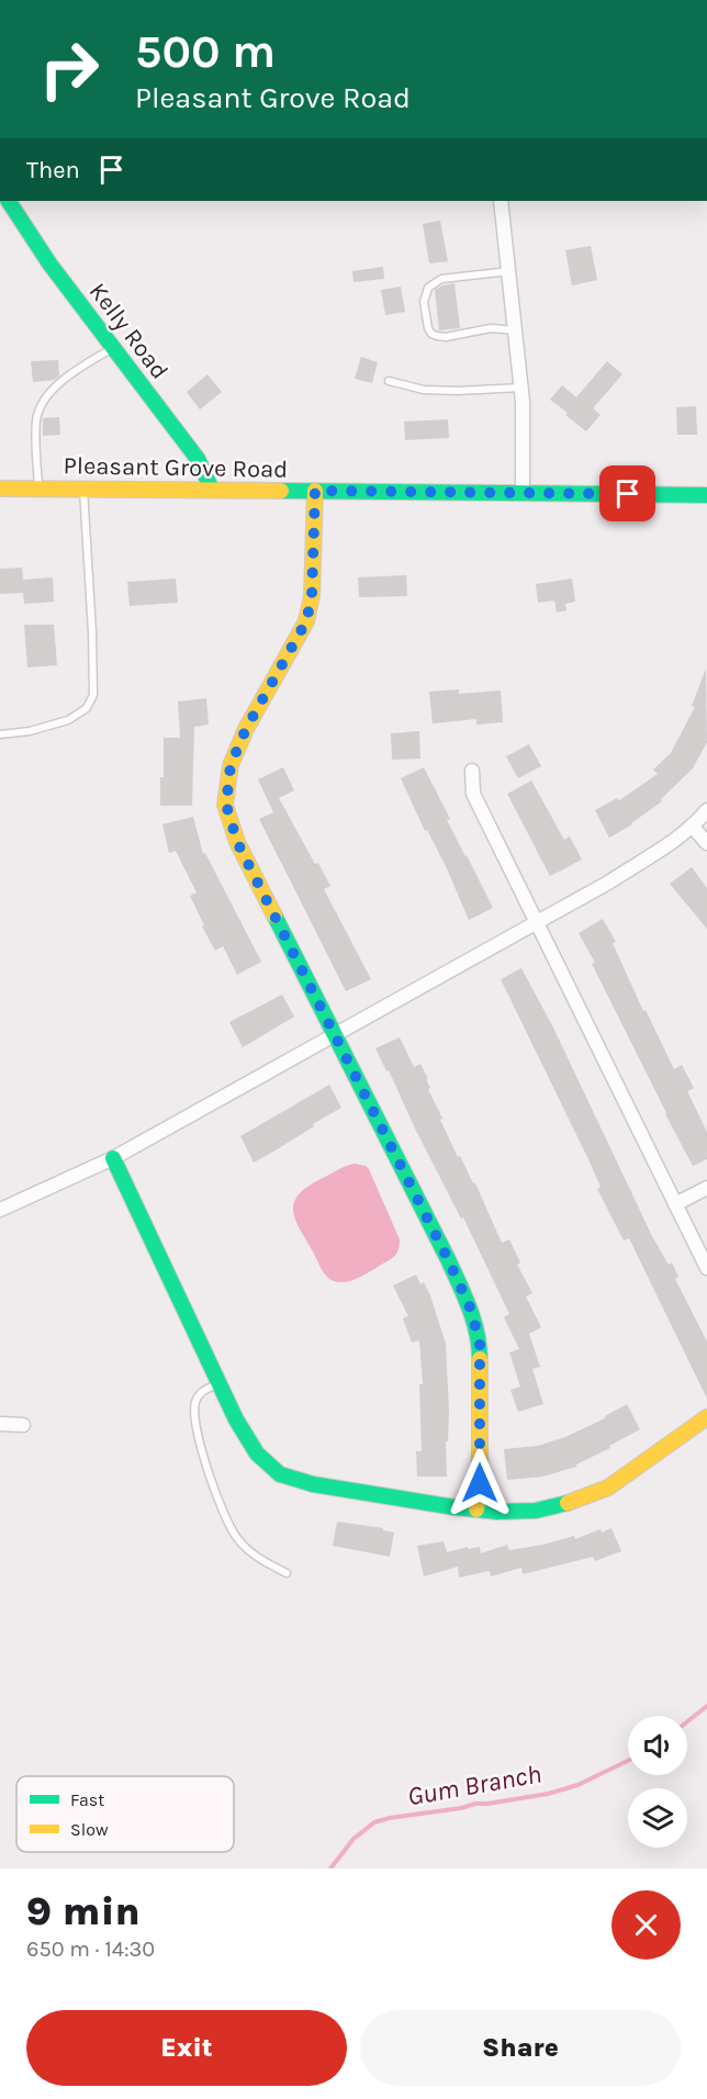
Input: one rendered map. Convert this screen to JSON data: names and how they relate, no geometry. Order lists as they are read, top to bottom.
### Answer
{
  "streets": {
    "street": ["Kelly Road", "Pleasant Grove Road"]
  },
  "crossings": [
    ["Kelly Road", "Pleasant Grove Road"]
  ],
  "water": ["Gum Branch"],
  "legend": ["Fast", "Slow"],
  "page": {
    "turn": ["500 m", "Pleasant Grove Road"],
    "then": "Then",
    "heading": ["9 min", "650 m · 14:30"],
    "buttons": ["Exit", "Share"]
  }
}
